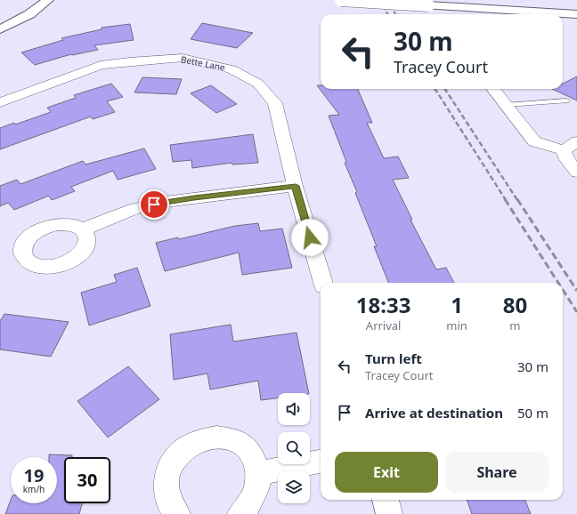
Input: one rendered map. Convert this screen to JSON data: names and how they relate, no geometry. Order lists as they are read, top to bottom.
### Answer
{
  "streets": {
    "street": ["Bette Lane"]
  },
  "page": {
    "turn": ["30 m", "Tracey Court"],
    "eta": [
      "18:33",
      "Arrival",
      "1",
      "min",
      "80",
      "m"
    ],
    "list": [
      {
        "name": "Turn left",
        "note": "Tracey Court",
        "value": "30 m"
      },
      {
        "name": "Arrive at destination",
        "value": "50 m"
      }
    ],
    "buttons": ["Exit", "Share"],
    "speed": "19 km/h",
    "limit": "30"
  }
}
